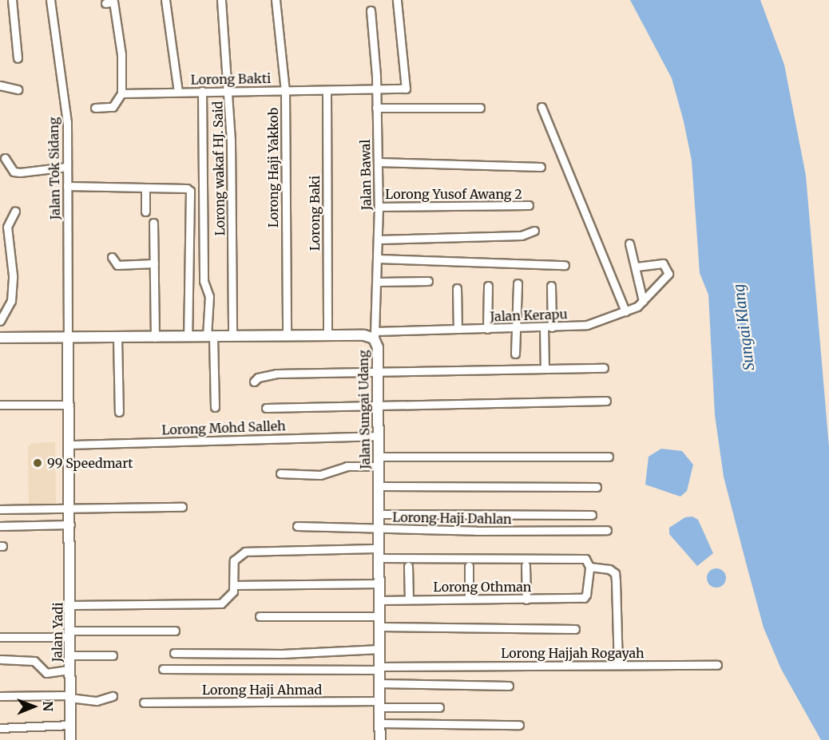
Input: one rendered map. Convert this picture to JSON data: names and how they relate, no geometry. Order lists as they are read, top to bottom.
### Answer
{
  "streets": {
    "street": [
      "Lorong Bakti",
      "Lorong Haji Yakkob",
      "Jalan Tok Sidang",
      "Lorong wakaf HJ. Said",
      "Jalan Bawal",
      "Lorong Yusof Awang 2",
      "Lorong Baki",
      "Jalan Kerapu",
      "Jalan Sungai Udang",
      "Lorong Mohd Salleh",
      "Lorong Haji Dahlan",
      "Lorong Othman",
      "Jalan Yadi",
      "Lorong Hajjah Rogayah",
      "Lorong Haji Ahmad"
    ]
  },
  "crossings": [
    ["Lorong Bakti", "Lorong Haji Yakkob"],
    ["Lorong Bakti", "Lorong wakaf HJ. Said"],
    ["Lorong Bakti", "Jalan Bawal"],
    ["Lorong Bakti", "Lorong Baki"],
    ["Lorong Haji Yakkob", "Jalan Sungai Udang"],
    ["Jalan Tok Sidang", "Jalan Sungai Udang"],
    ["Jalan Tok Sidang", "Jalan Yadi"],
    ["Lorong wakaf HJ. Said", "Jalan Sungai Udang"],
    ["Jalan Bawal", "Lorong Yusof Awang 2"],
    ["Jalan Bawal", "Jalan Kerapu"],
    ["Jalan Bawal", "Jalan Sungai Udang"],
    ["Lorong Baki", "Jalan Sungai Udang"],
    ["Jalan Kerapu", "Jalan Sungai Udang"],
    ["Jalan Sungai Udang", "Lorong Mohd Salleh"],
    ["Jalan Sungai Udang", "Lorong Haji Dahlan"],
    ["Jalan Sungai Udang", "Lorong Othman"],
    ["Jalan Sungai Udang", "Jalan Yadi"],
    ["Jalan Sungai Udang", "Lorong Hajjah Rogayah"],
    ["Jalan Sungai Udang", "Lorong Haji Ahmad"],
    ["Lorong Mohd Salleh", "Jalan Yadi"]
  ],
  "water": ["Sungai Klang"],
  "places": ["99 Speedmart"],
  "north": "right"
}
